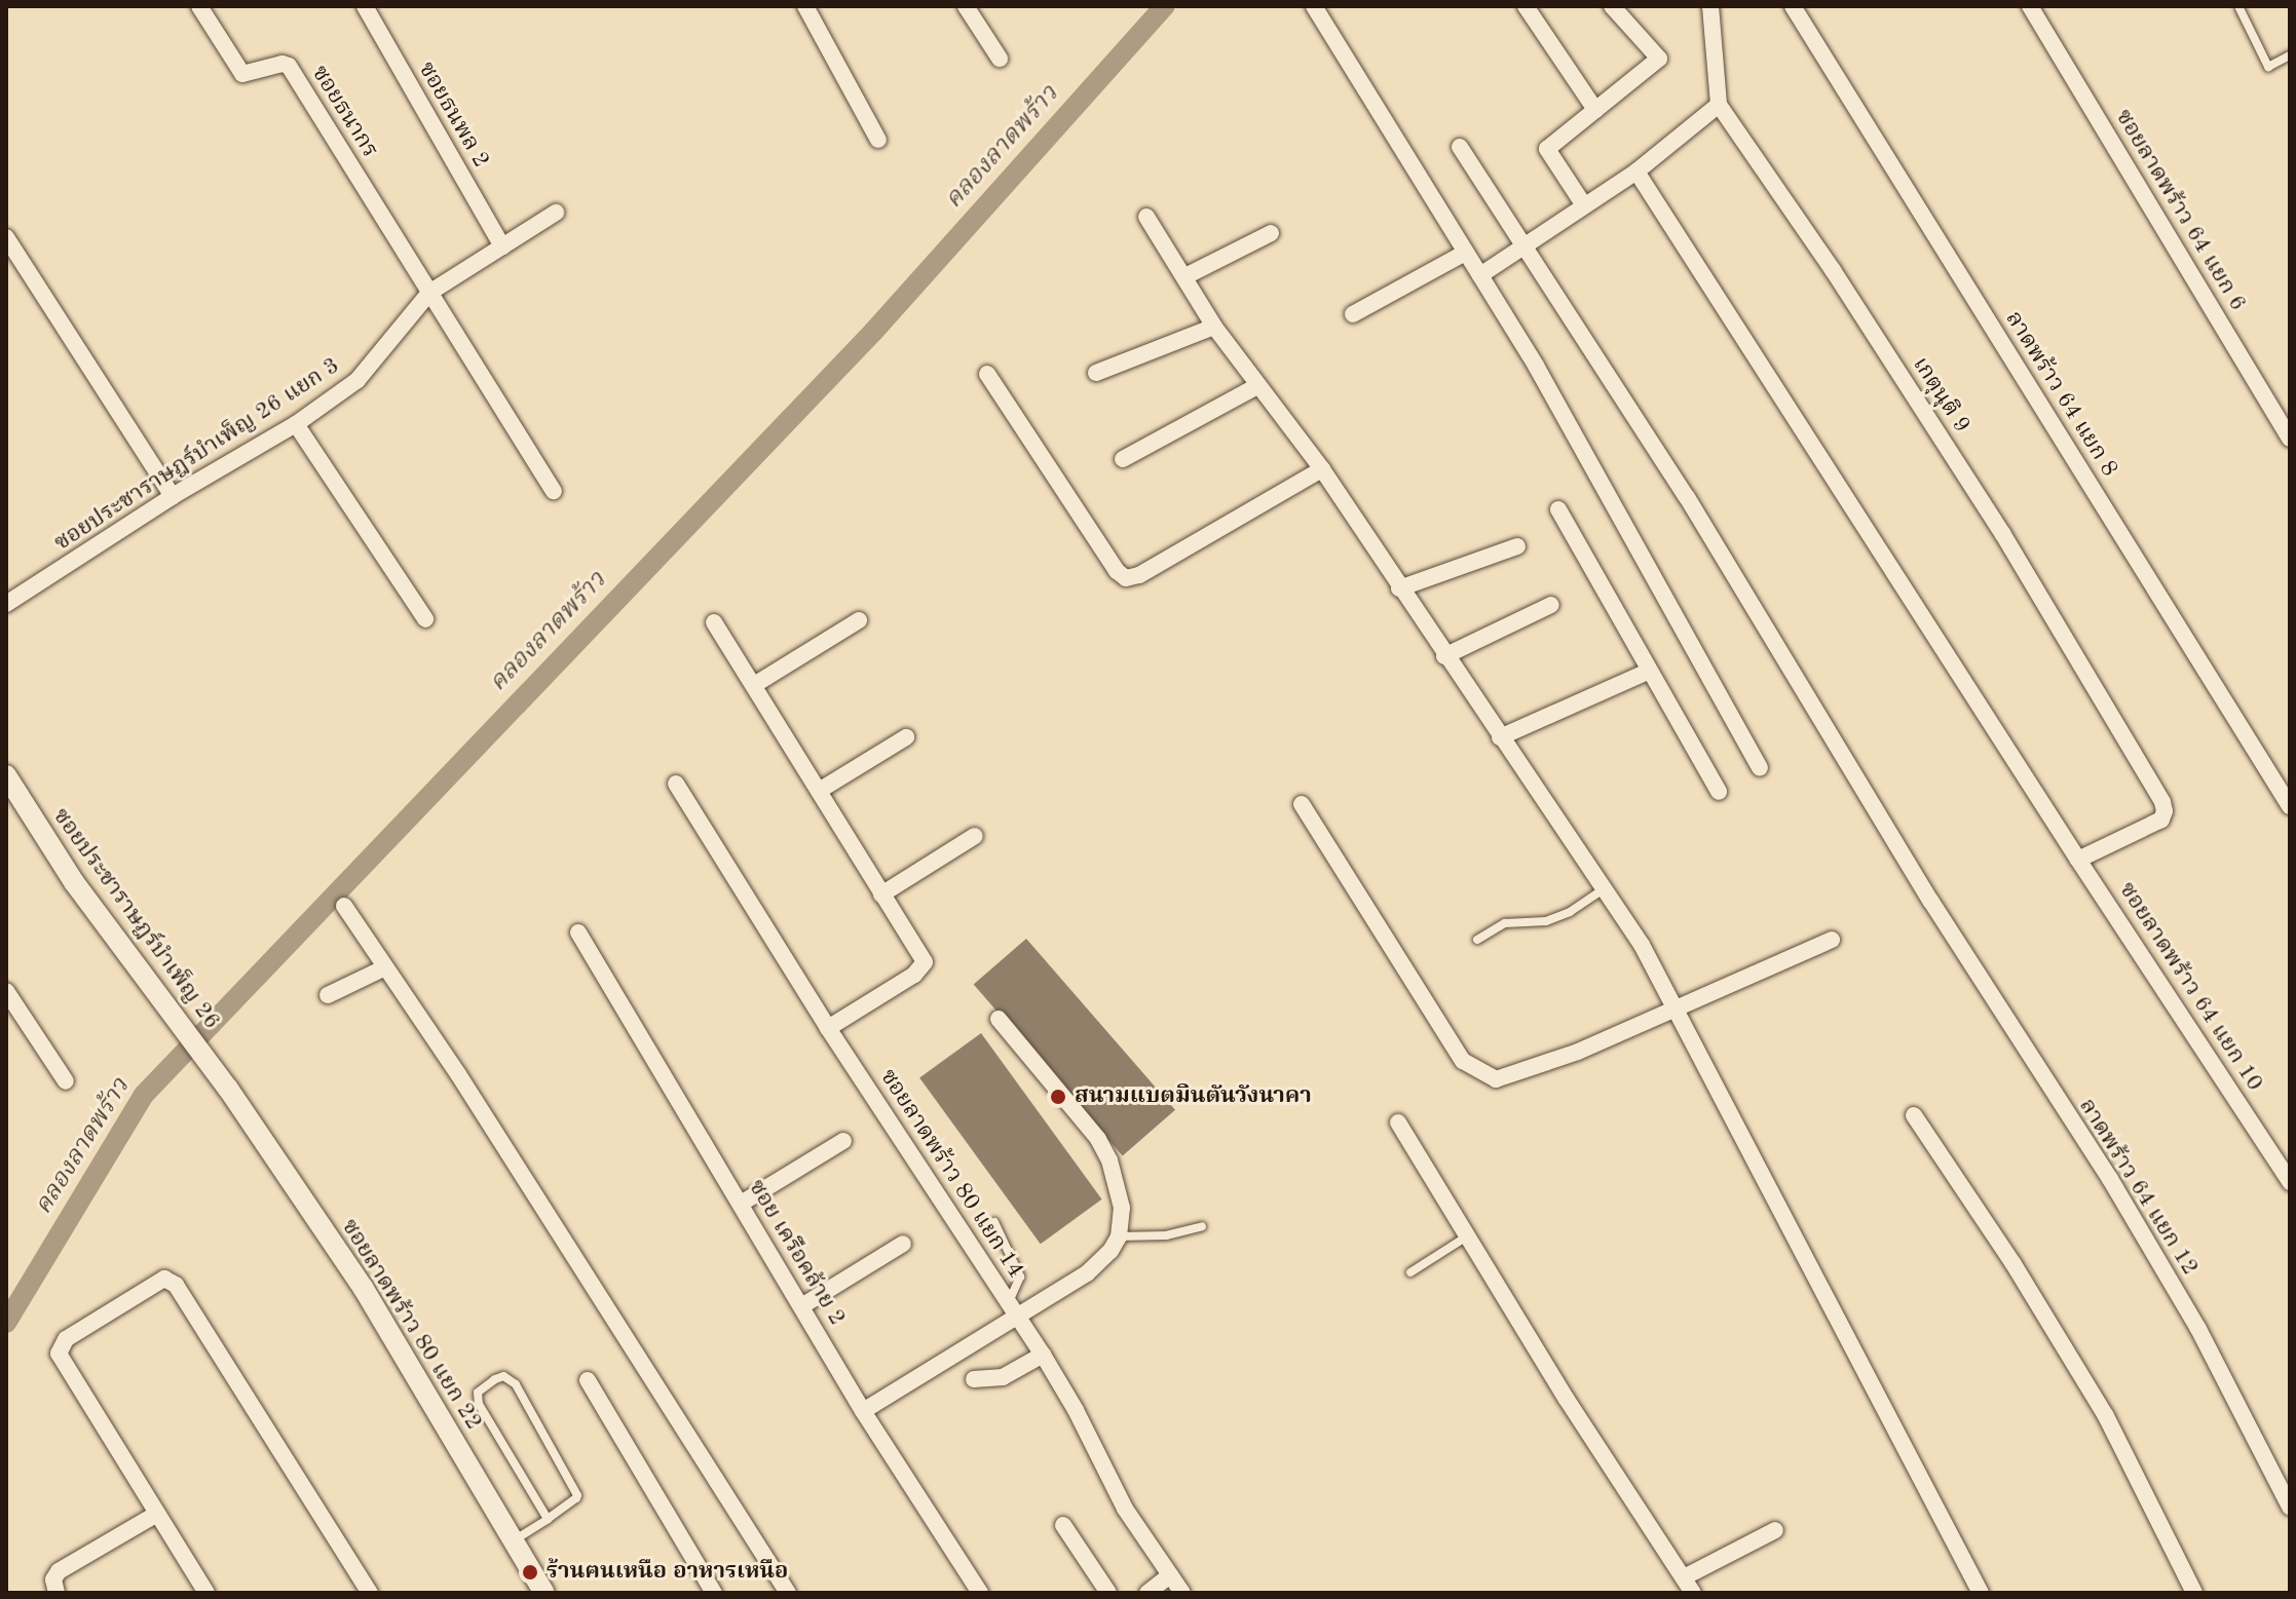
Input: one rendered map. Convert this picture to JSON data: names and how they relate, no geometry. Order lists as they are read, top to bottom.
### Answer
{
  "streets": {
    "street": [
      "ซอยธนากร",
      "ซอยธนพล 2",
      "ซอยลาดพร้าว 64 แยก 6",
      "ลาดพร้าว 64 แยก 8",
      "เกตุนุติ 9",
      "ซอยประชาราษฎร์บำเพ็ญ 26 แยก 3",
      "ซอยประชาราษฎร์บำเพ็ญ 26",
      "ซอยลาดพร้าว 64 แยก 10",
      "ซอยลาดพร้าว 80 แยก 14",
      "ลาดพร้าว 64 แยก 12",
      "ซอย เครือคล้าย 2",
      "ซอยลาดพร้าว 80 แยก 22"
    ]
  },
  "crossings": [
    ["ซอยธนากร", "ซอยประชาราษฎร์บำเพ็ญ 26 แยก 3"],
    ["ซอยธนพล 2", "ซอยประชาราษฎร์บำเพ็ญ 26 แยก 3"],
    ["เกตุนุติ 9", "ซอยลาดพร้าว 64 แยก 10"],
    ["ซอยประชาราษฎร์บำเพ็ญ 26", "ซอยลาดพร้าว 80 แยก 22"]
  ],
  "water": ["คลองลาดพร้าว"],
  "places": ["สนามแบตมินตันวังนาคา", "ร้านฅนเหนือ อาหารเหนือ"]
}
